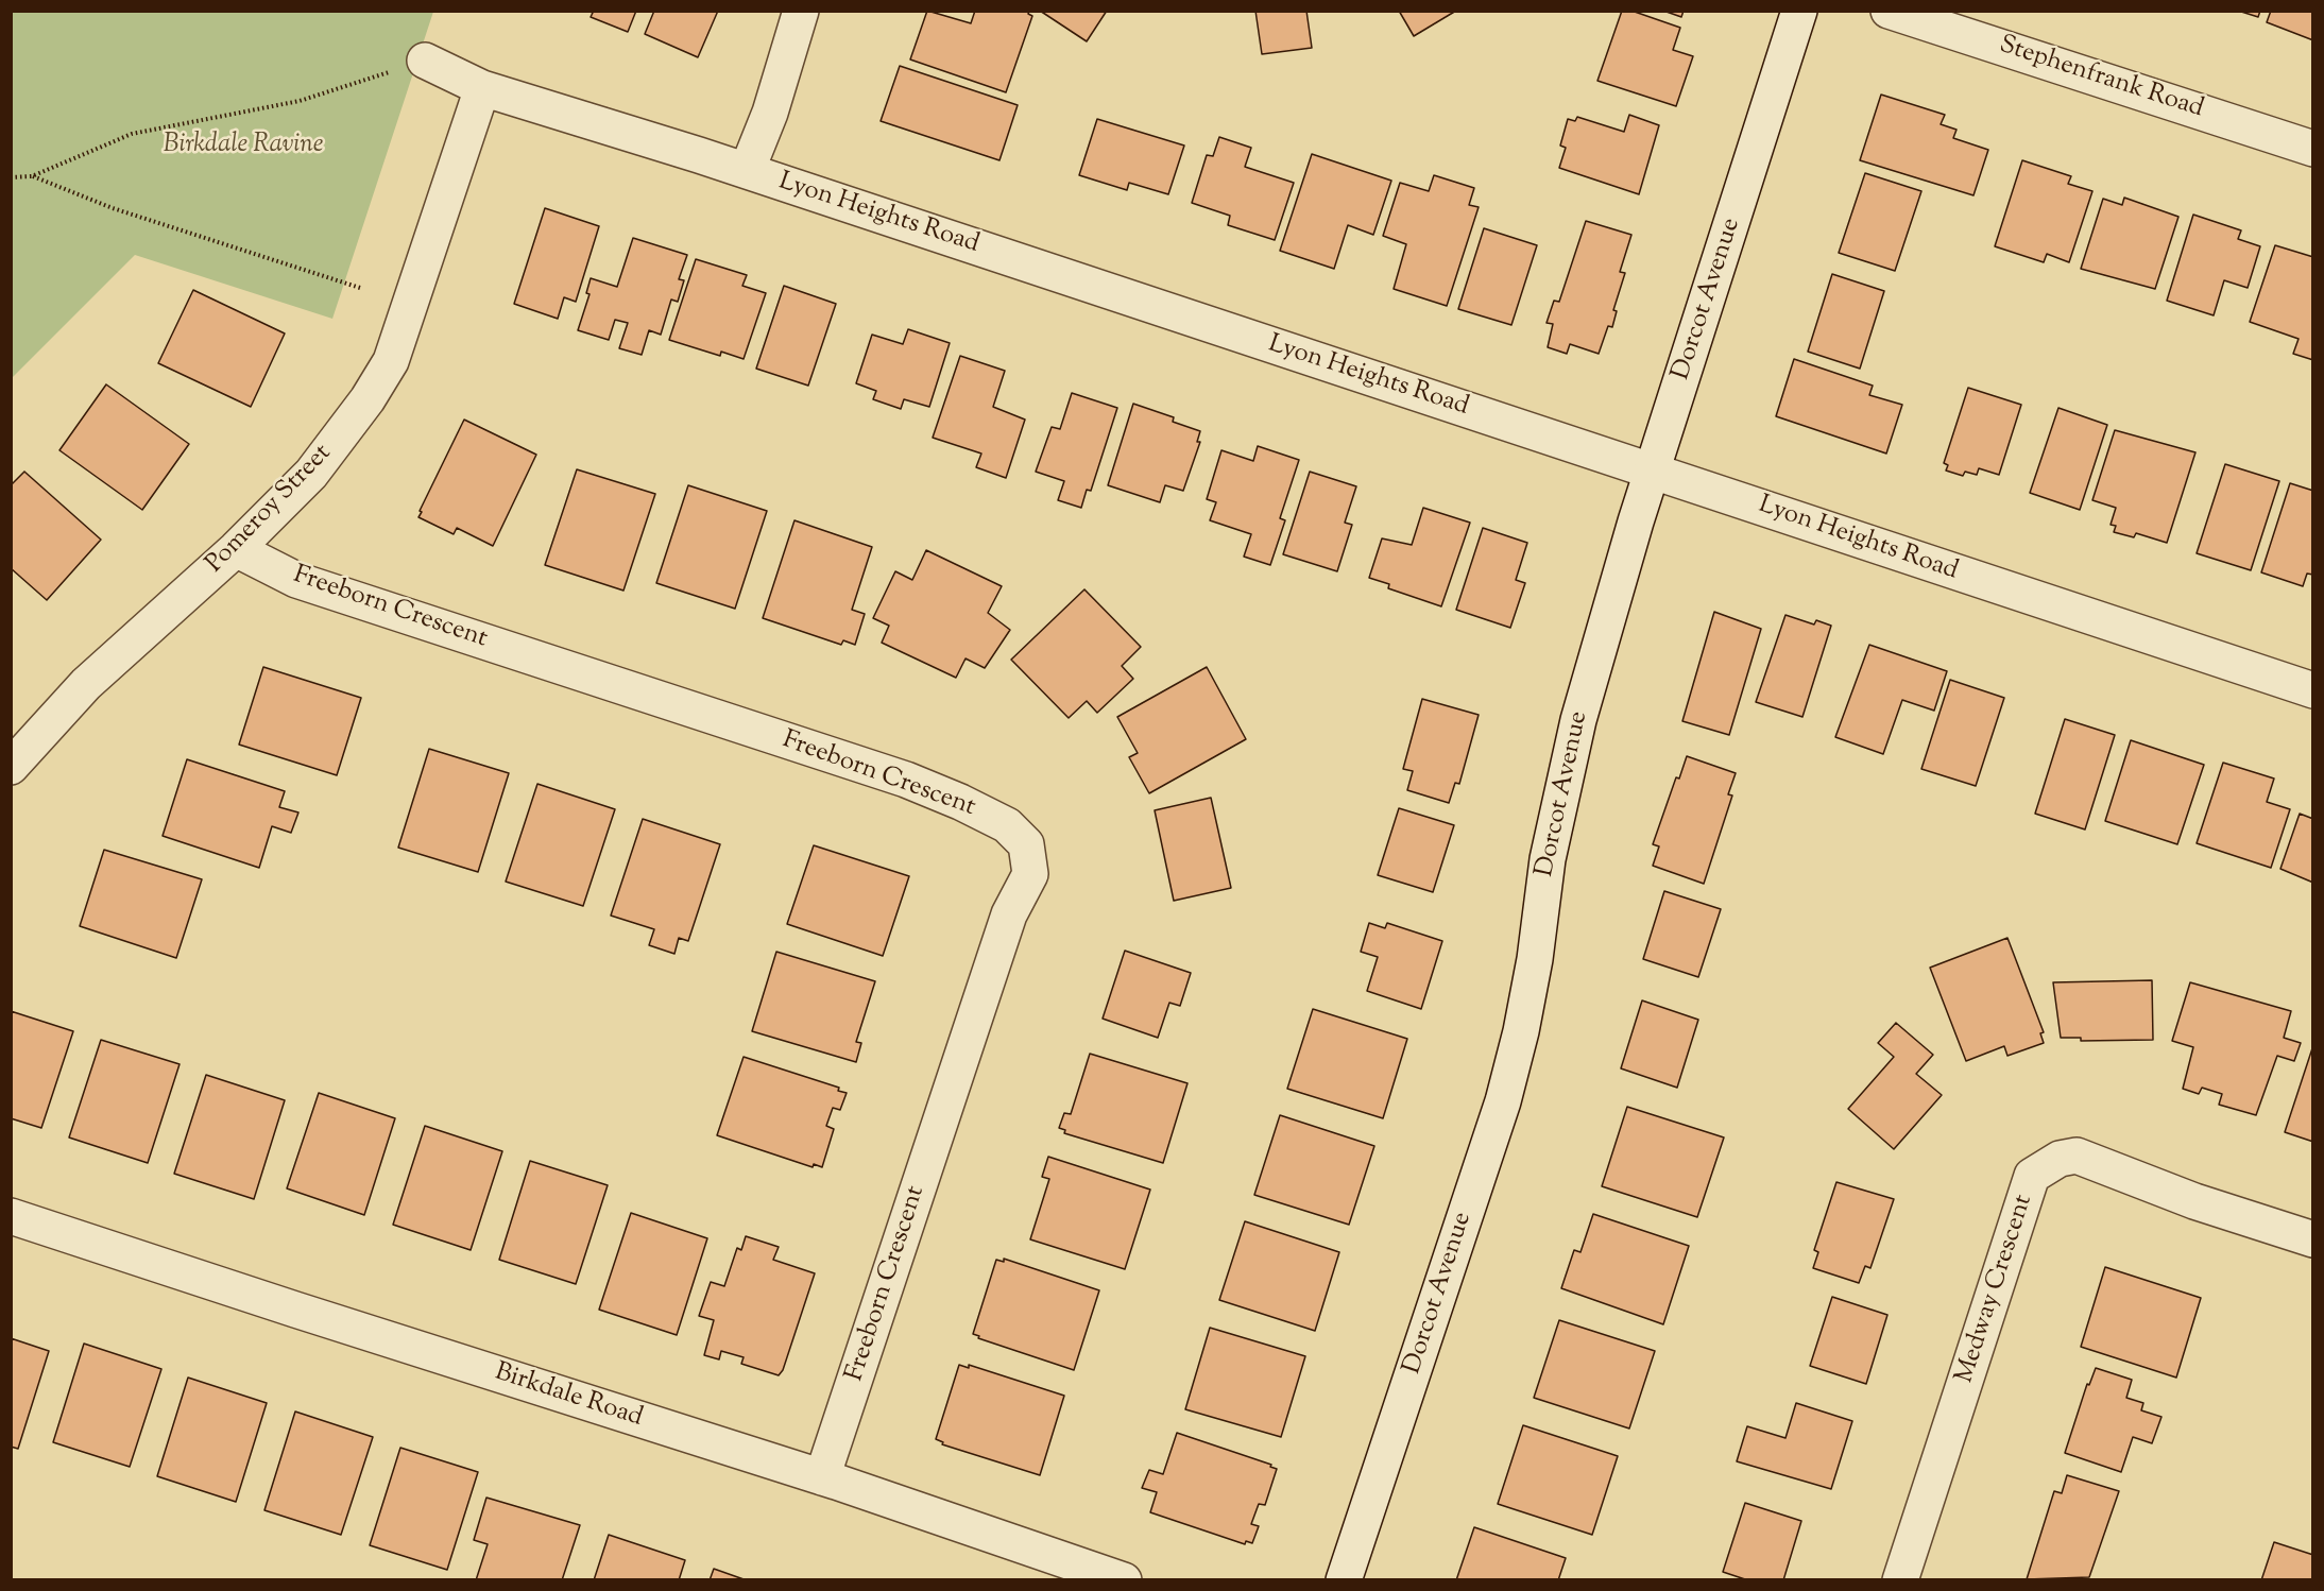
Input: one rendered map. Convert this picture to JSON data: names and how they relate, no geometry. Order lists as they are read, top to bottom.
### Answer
{
  "streets": {
    "street": [
      "Stephenfrank Road",
      "Lyon Heights Road",
      "Dorcot Avenue",
      "Pomeroy Street",
      "Freeborn Crescent",
      "Medway Crescent",
      "Birkdale Road"
    ]
  },
  "crossings": [
    ["Lyon Heights Road", "Dorcot Avenue"],
    ["Lyon Heights Road", "Pomeroy Street"],
    ["Pomeroy Street", "Freeborn Crescent"],
    ["Freeborn Crescent", "Birkdale Road"]
  ],
  "parks": ["Birkdale Ravine"]
}
